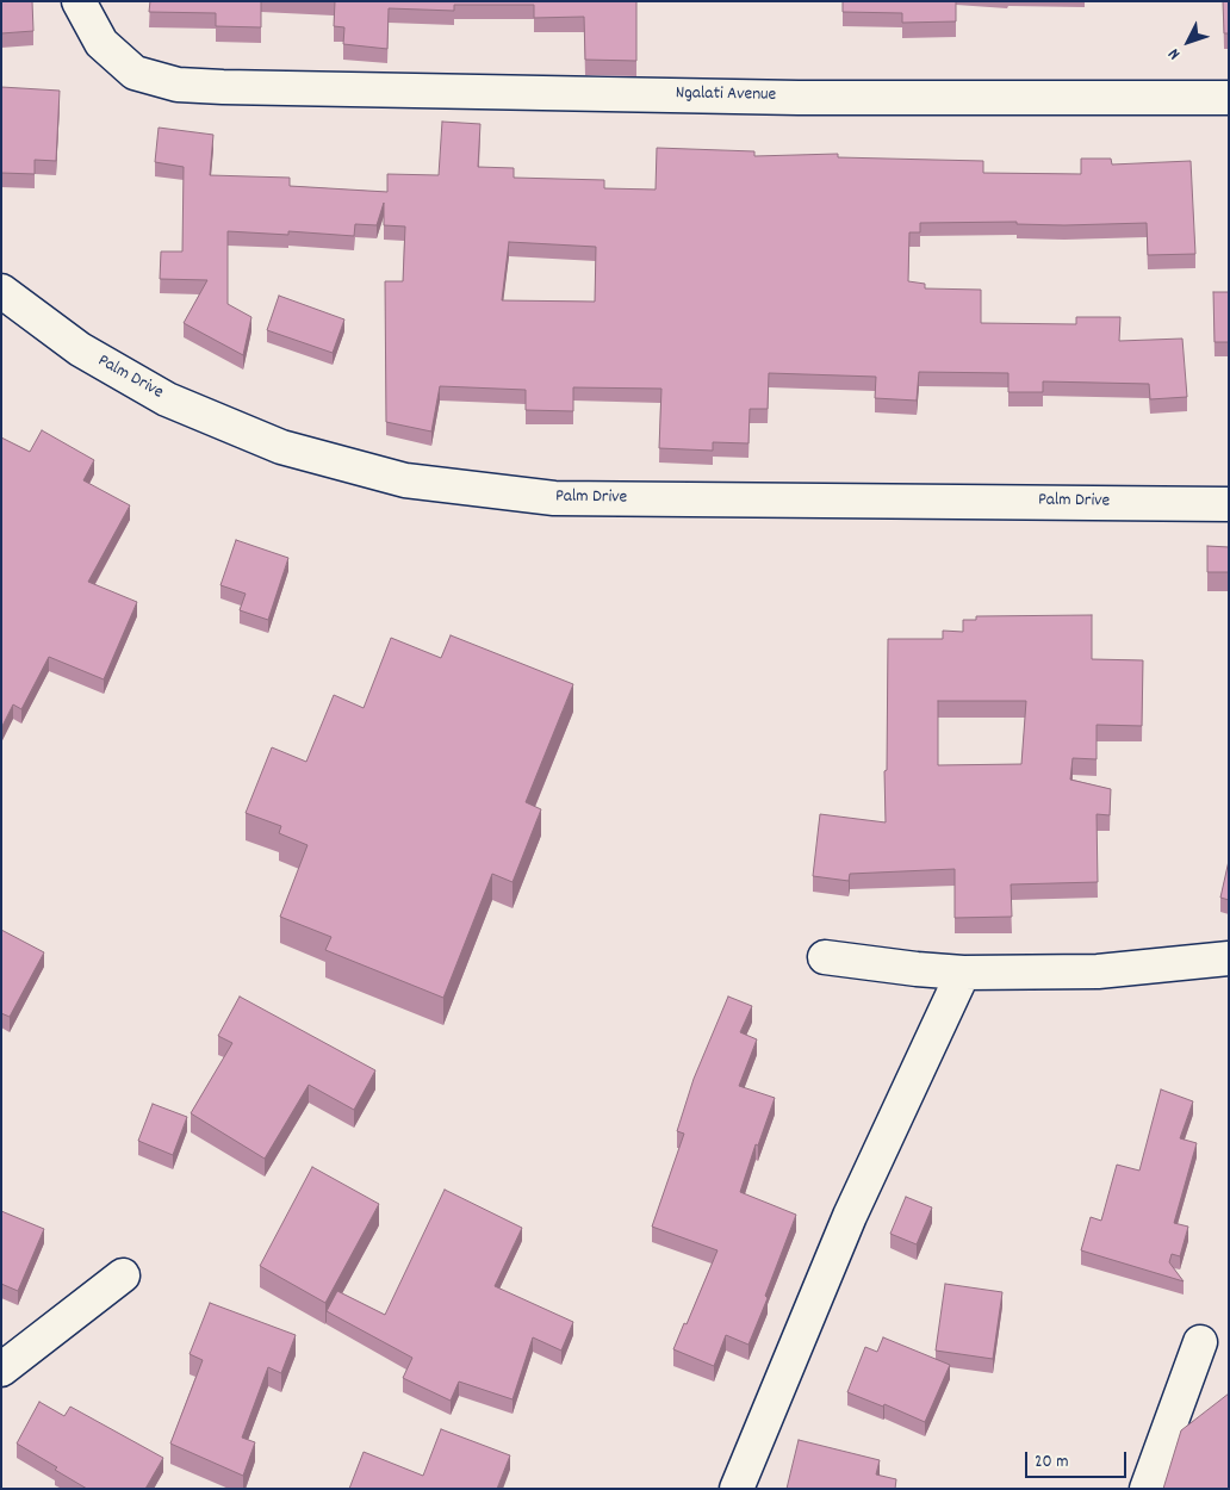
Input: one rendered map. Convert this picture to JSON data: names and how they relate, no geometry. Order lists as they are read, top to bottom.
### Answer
{
  "streets": {
    "street": ["Ngalati Avenue", "Palm Drive"]
  },
  "scale_bar": "20 m",
  "north": "bottom left"
}
